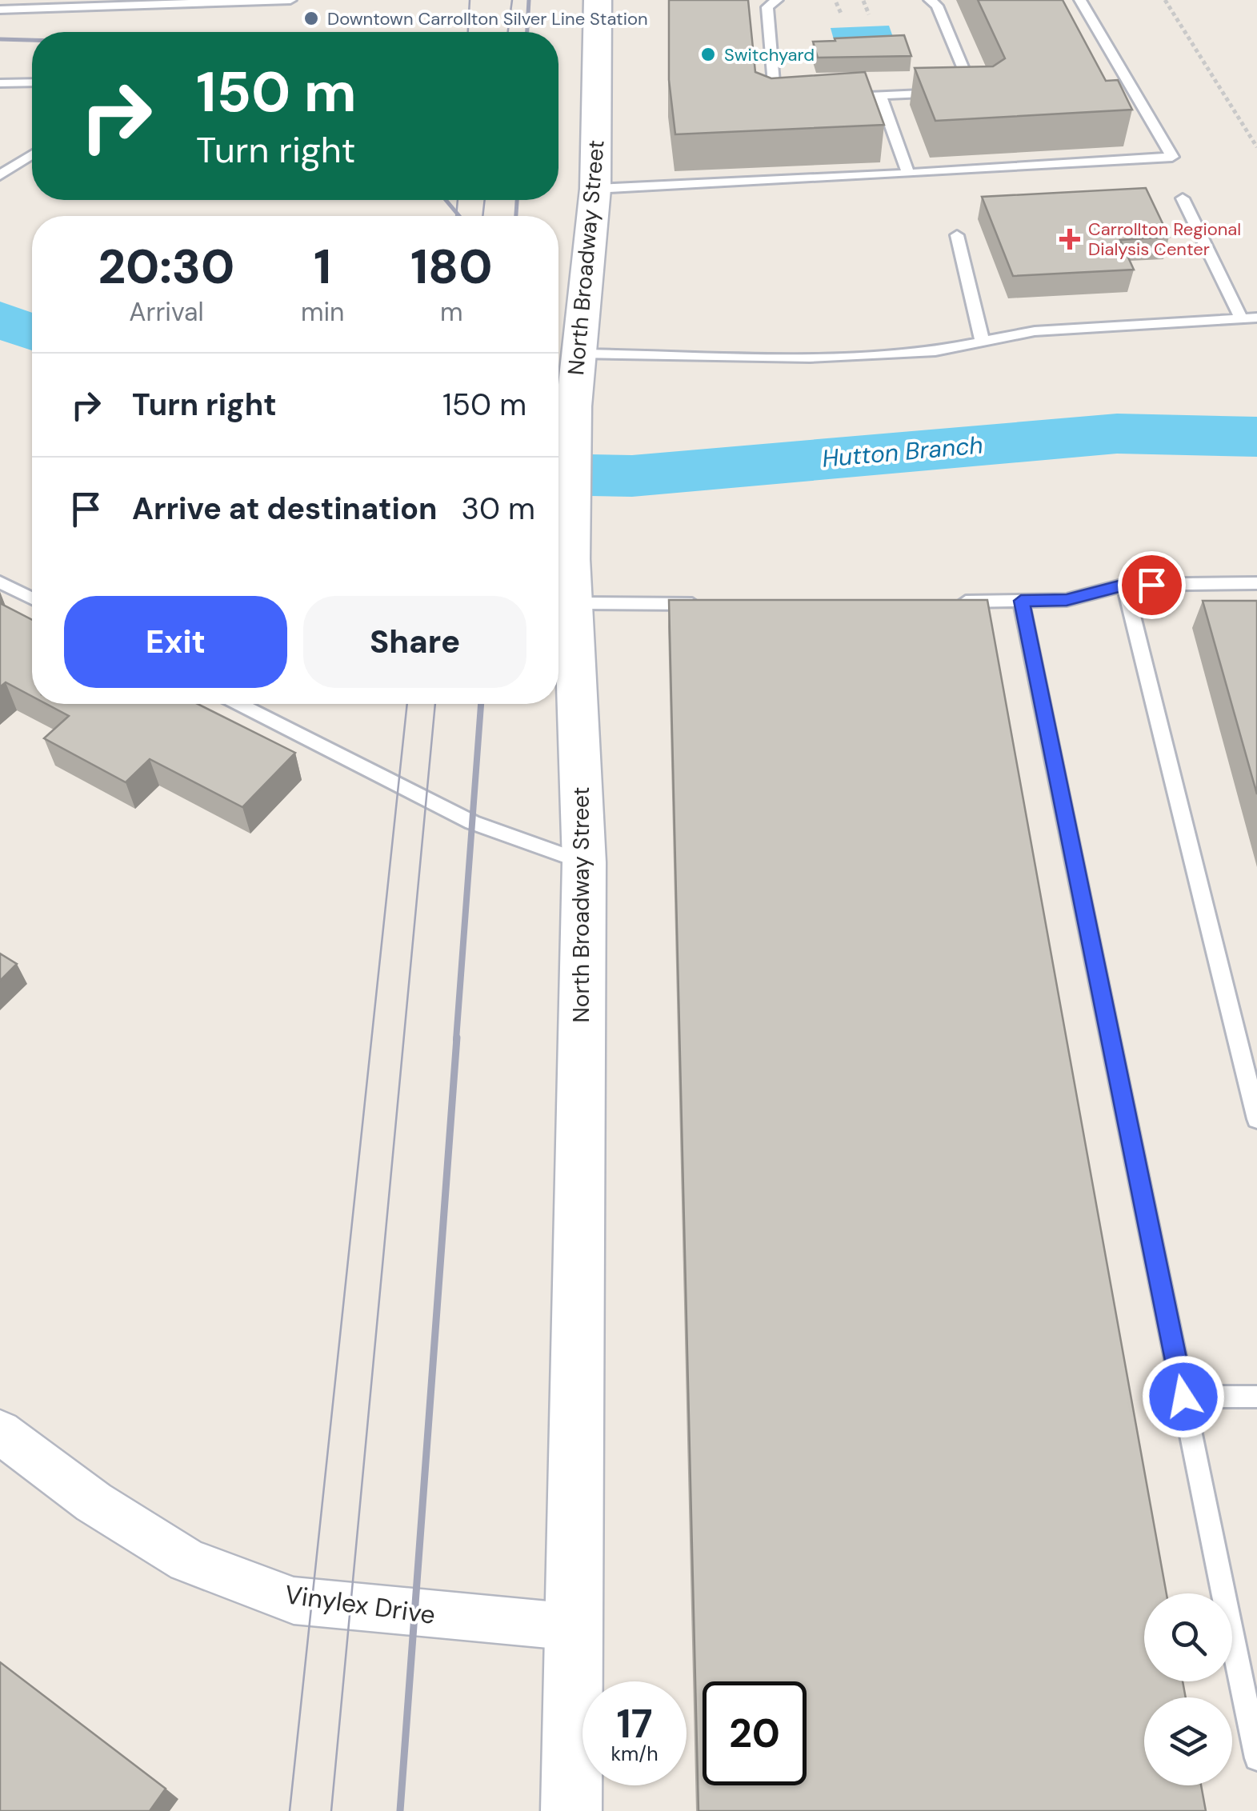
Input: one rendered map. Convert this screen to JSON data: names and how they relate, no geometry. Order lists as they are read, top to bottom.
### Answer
{
  "streets": {
    "street": ["North Broadway Street", "Vinylex Drive"]
  },
  "crossings": [
    ["North Broadway Street", "Vinylex Drive"]
  ],
  "water": ["Hutton Branch"],
  "places": {
    "other": ["Downtown Carrollton Silver Line Station", "Switchyard"],
    "health": ["Carrollton Regional Dialysis Center"]
  },
  "page": {
    "turn": ["150 m", "Turn right"],
    "eta": [
      "20:30",
      "Arrival",
      "1",
      "min",
      "180",
      "m"
    ],
    "list": [
      {
        "name": "Turn right",
        "value": "150 m"
      },
      {
        "name": "Arrive at destination",
        "value": "30 m"
      }
    ],
    "buttons": ["Exit", "Share"],
    "speed": "17 km/h",
    "limit": "20"
  }
}
